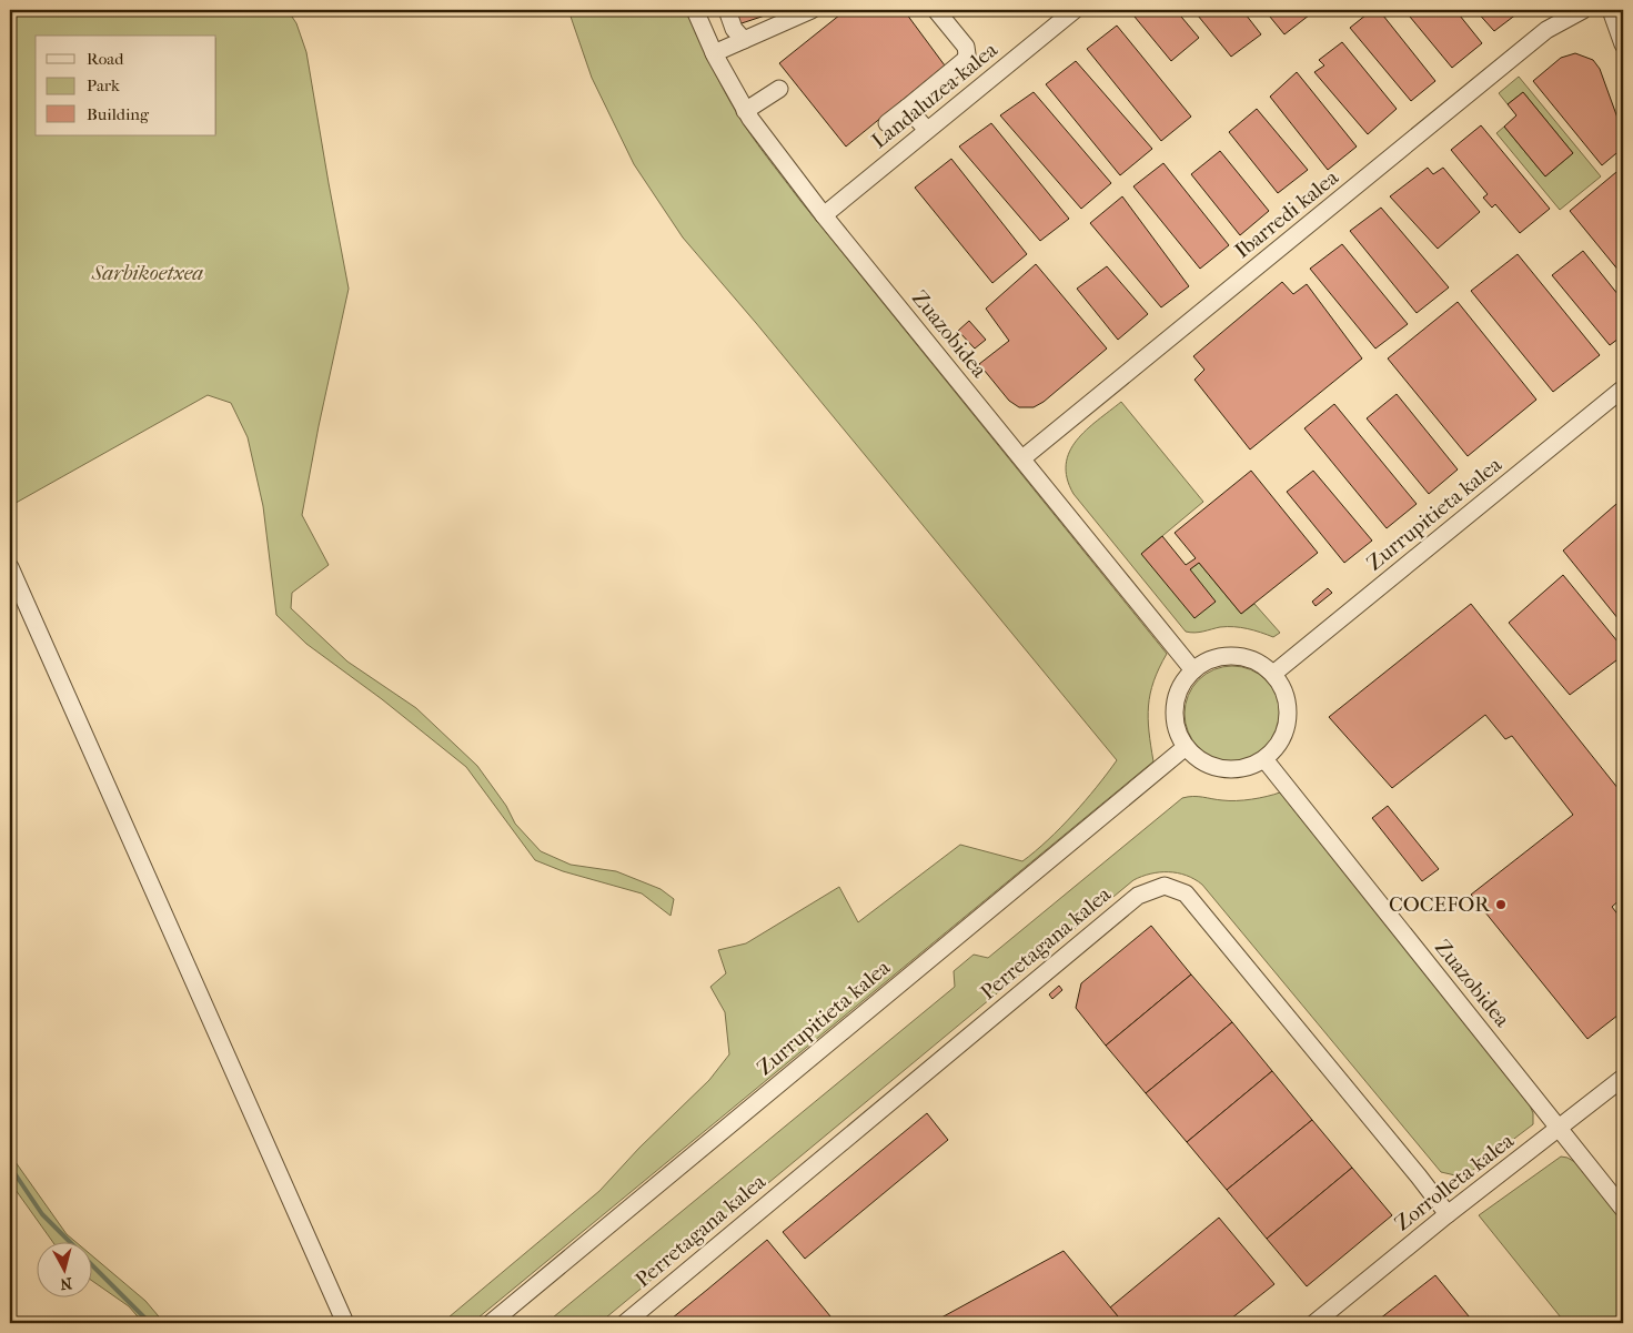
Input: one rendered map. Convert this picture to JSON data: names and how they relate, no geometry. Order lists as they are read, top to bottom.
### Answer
{
  "streets": {
    "street": [
      "Landaluzea kalea",
      "Ibarredi kalea",
      "Zuazobidea",
      "Zurrupitieta kalea",
      "Perretagana kalea",
      "Zorrolleta kalea"
    ]
  },
  "crossings": [
    ["Landaluzea kalea", "Zuazobidea"],
    ["Ibarredi kalea", "Zuazobidea"],
    ["Zuazobidea", "Zurrupitieta kalea"],
    ["Zuazobidea", "Zorrolleta kalea"],
    ["Perretagana kalea", "Zorrolleta kalea"]
  ],
  "parks": ["Sarbikoetxea"],
  "places": ["COCEFOR"],
  "legend": ["Road", "Park", "Building"],
  "north": "bottom"
}
